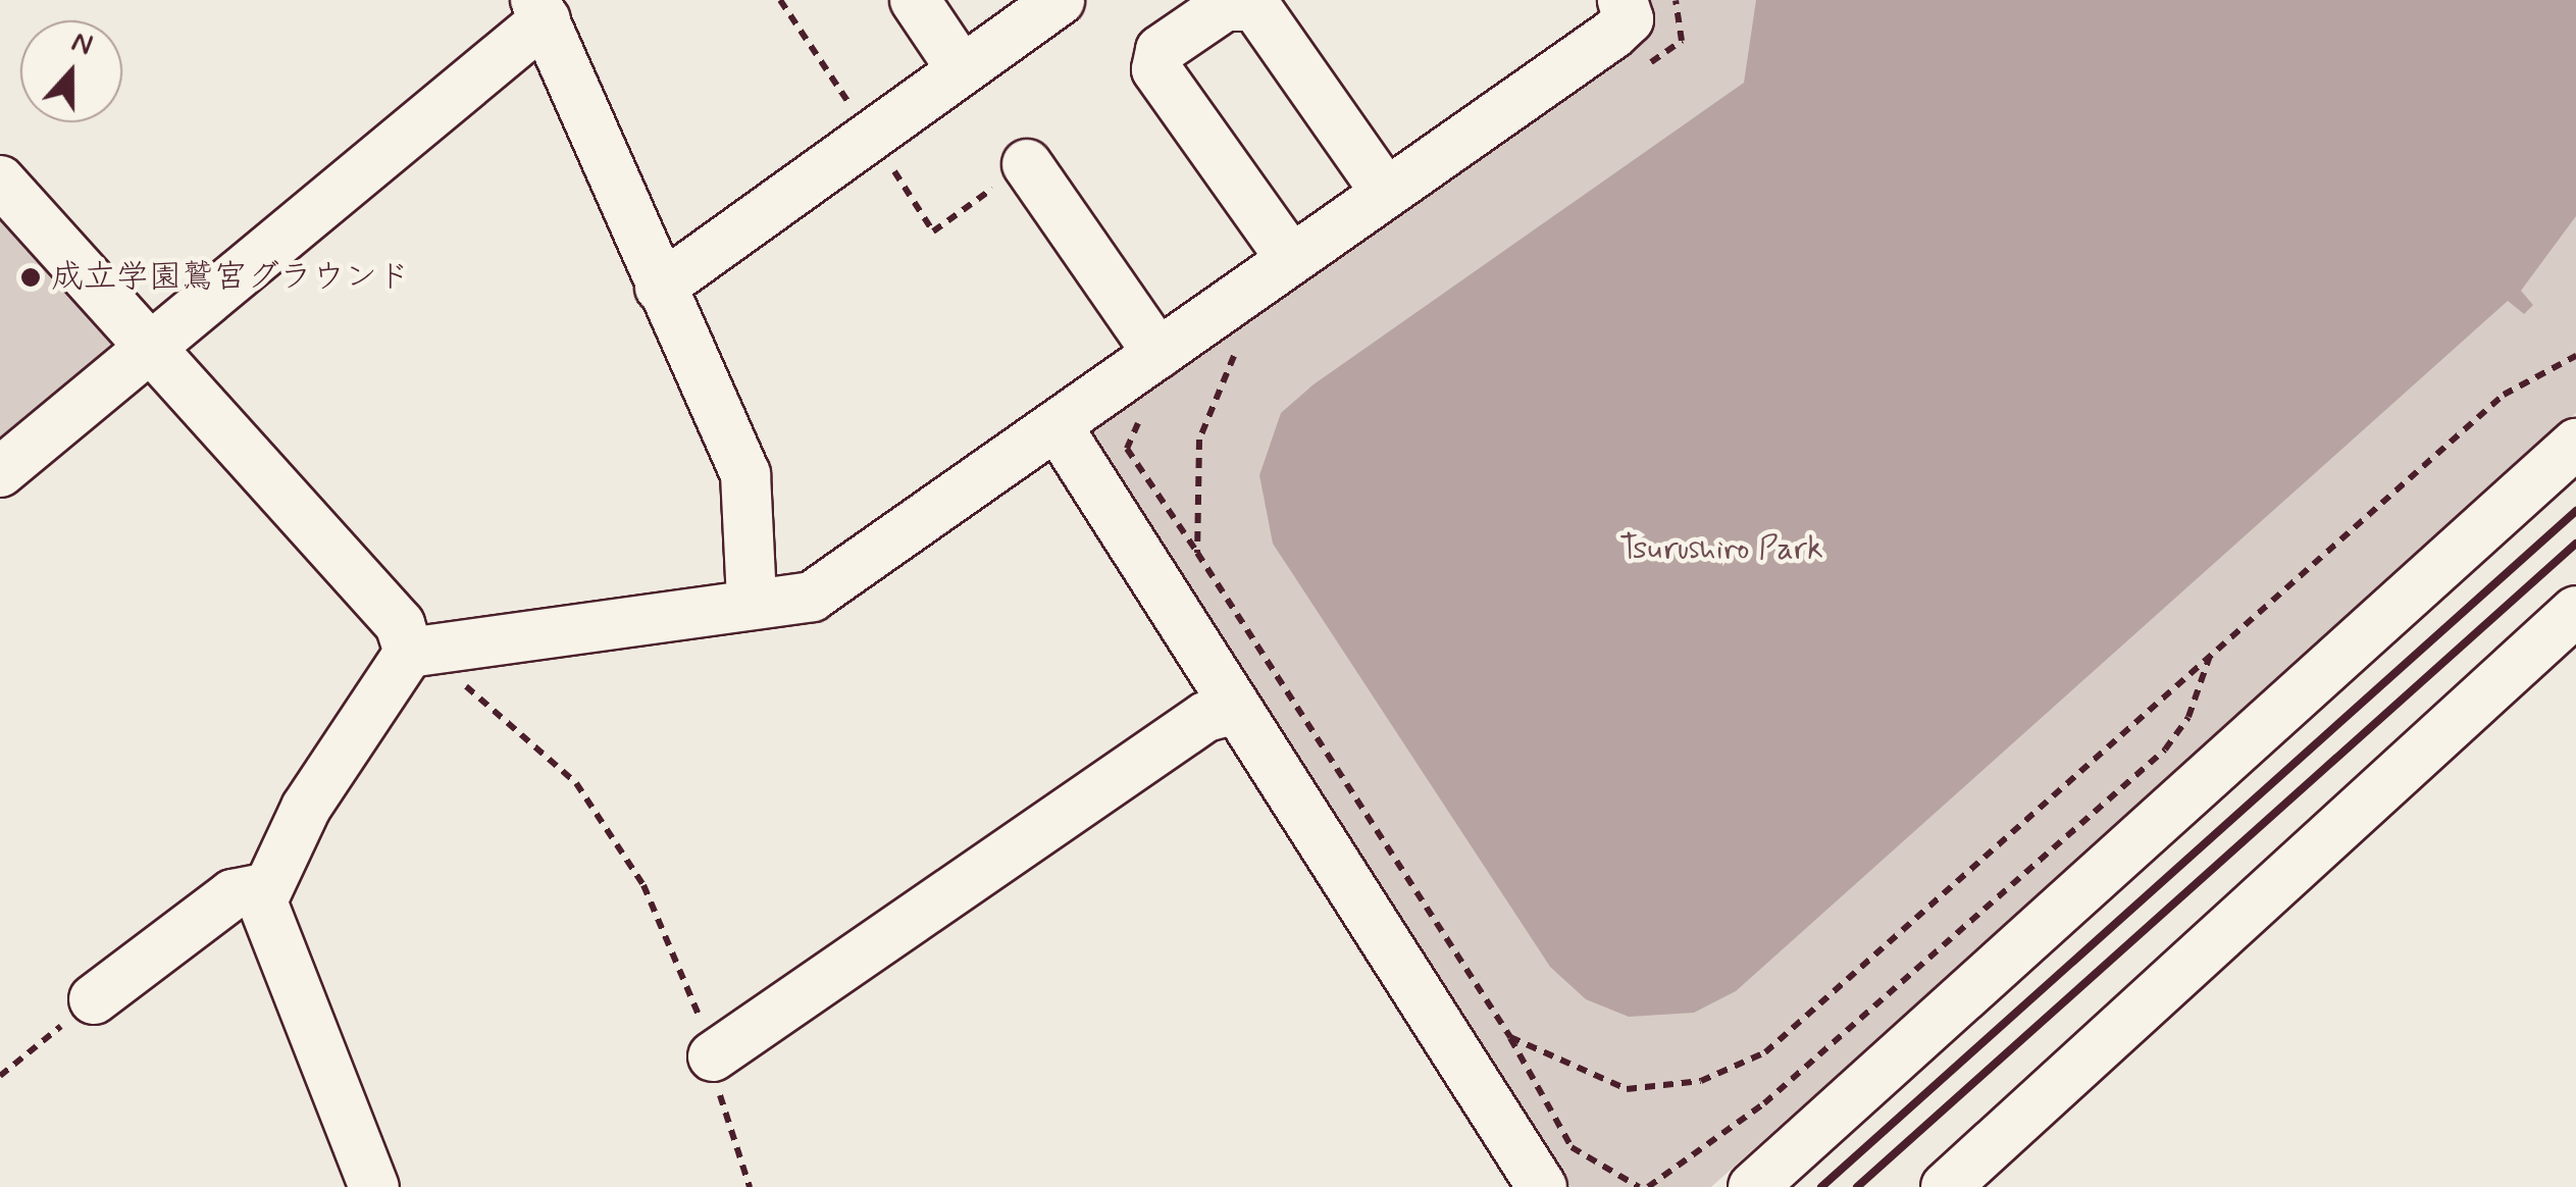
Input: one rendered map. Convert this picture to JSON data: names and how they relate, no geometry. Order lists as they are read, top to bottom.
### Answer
{
  "parks": ["Tsurushiro Park"],
  "places": ["成立学園鷲宮グラウンド"],
  "north": "top"
}
